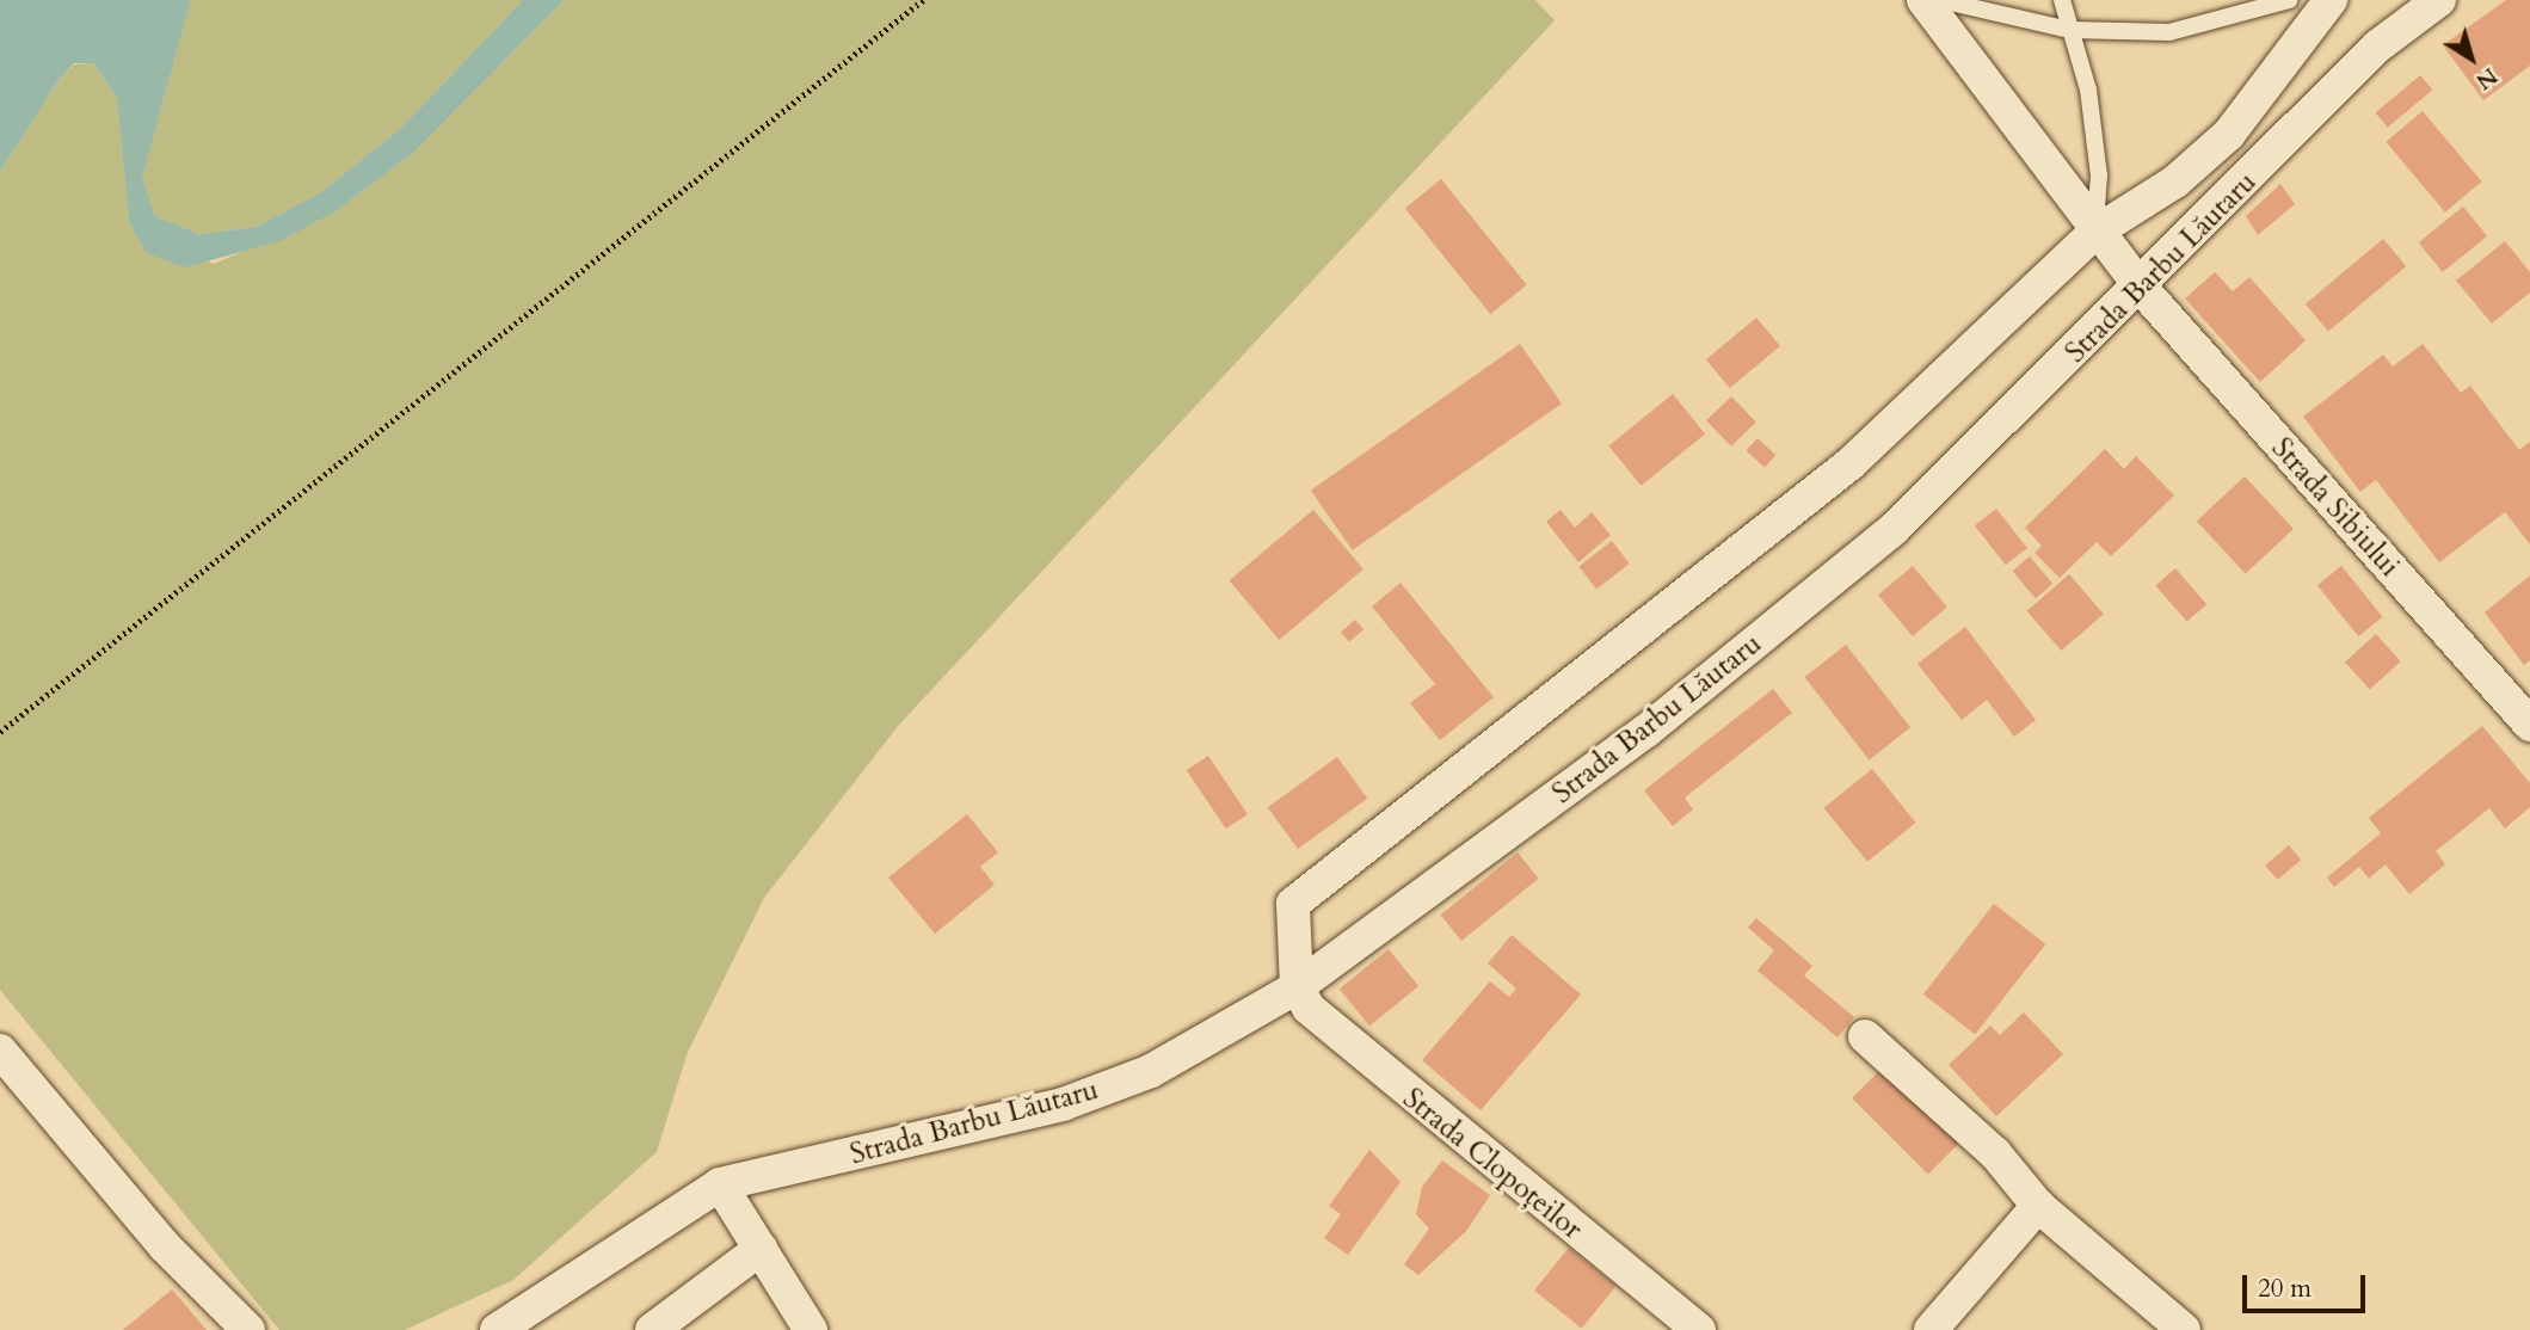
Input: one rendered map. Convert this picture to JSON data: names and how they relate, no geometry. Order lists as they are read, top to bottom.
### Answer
{
  "streets": {
    "street": ["Strada Barbu Lăutaru", "Strada Sibiului", "Strada Clopoțeilor"]
  },
  "crossings": [
    ["Strada Barbu Lăutaru", "Strada Sibiului"],
    ["Strada Barbu Lăutaru", "Strada Clopoțeilor"]
  ],
  "scale_bar": "20 m",
  "north": "bottom right"
}
